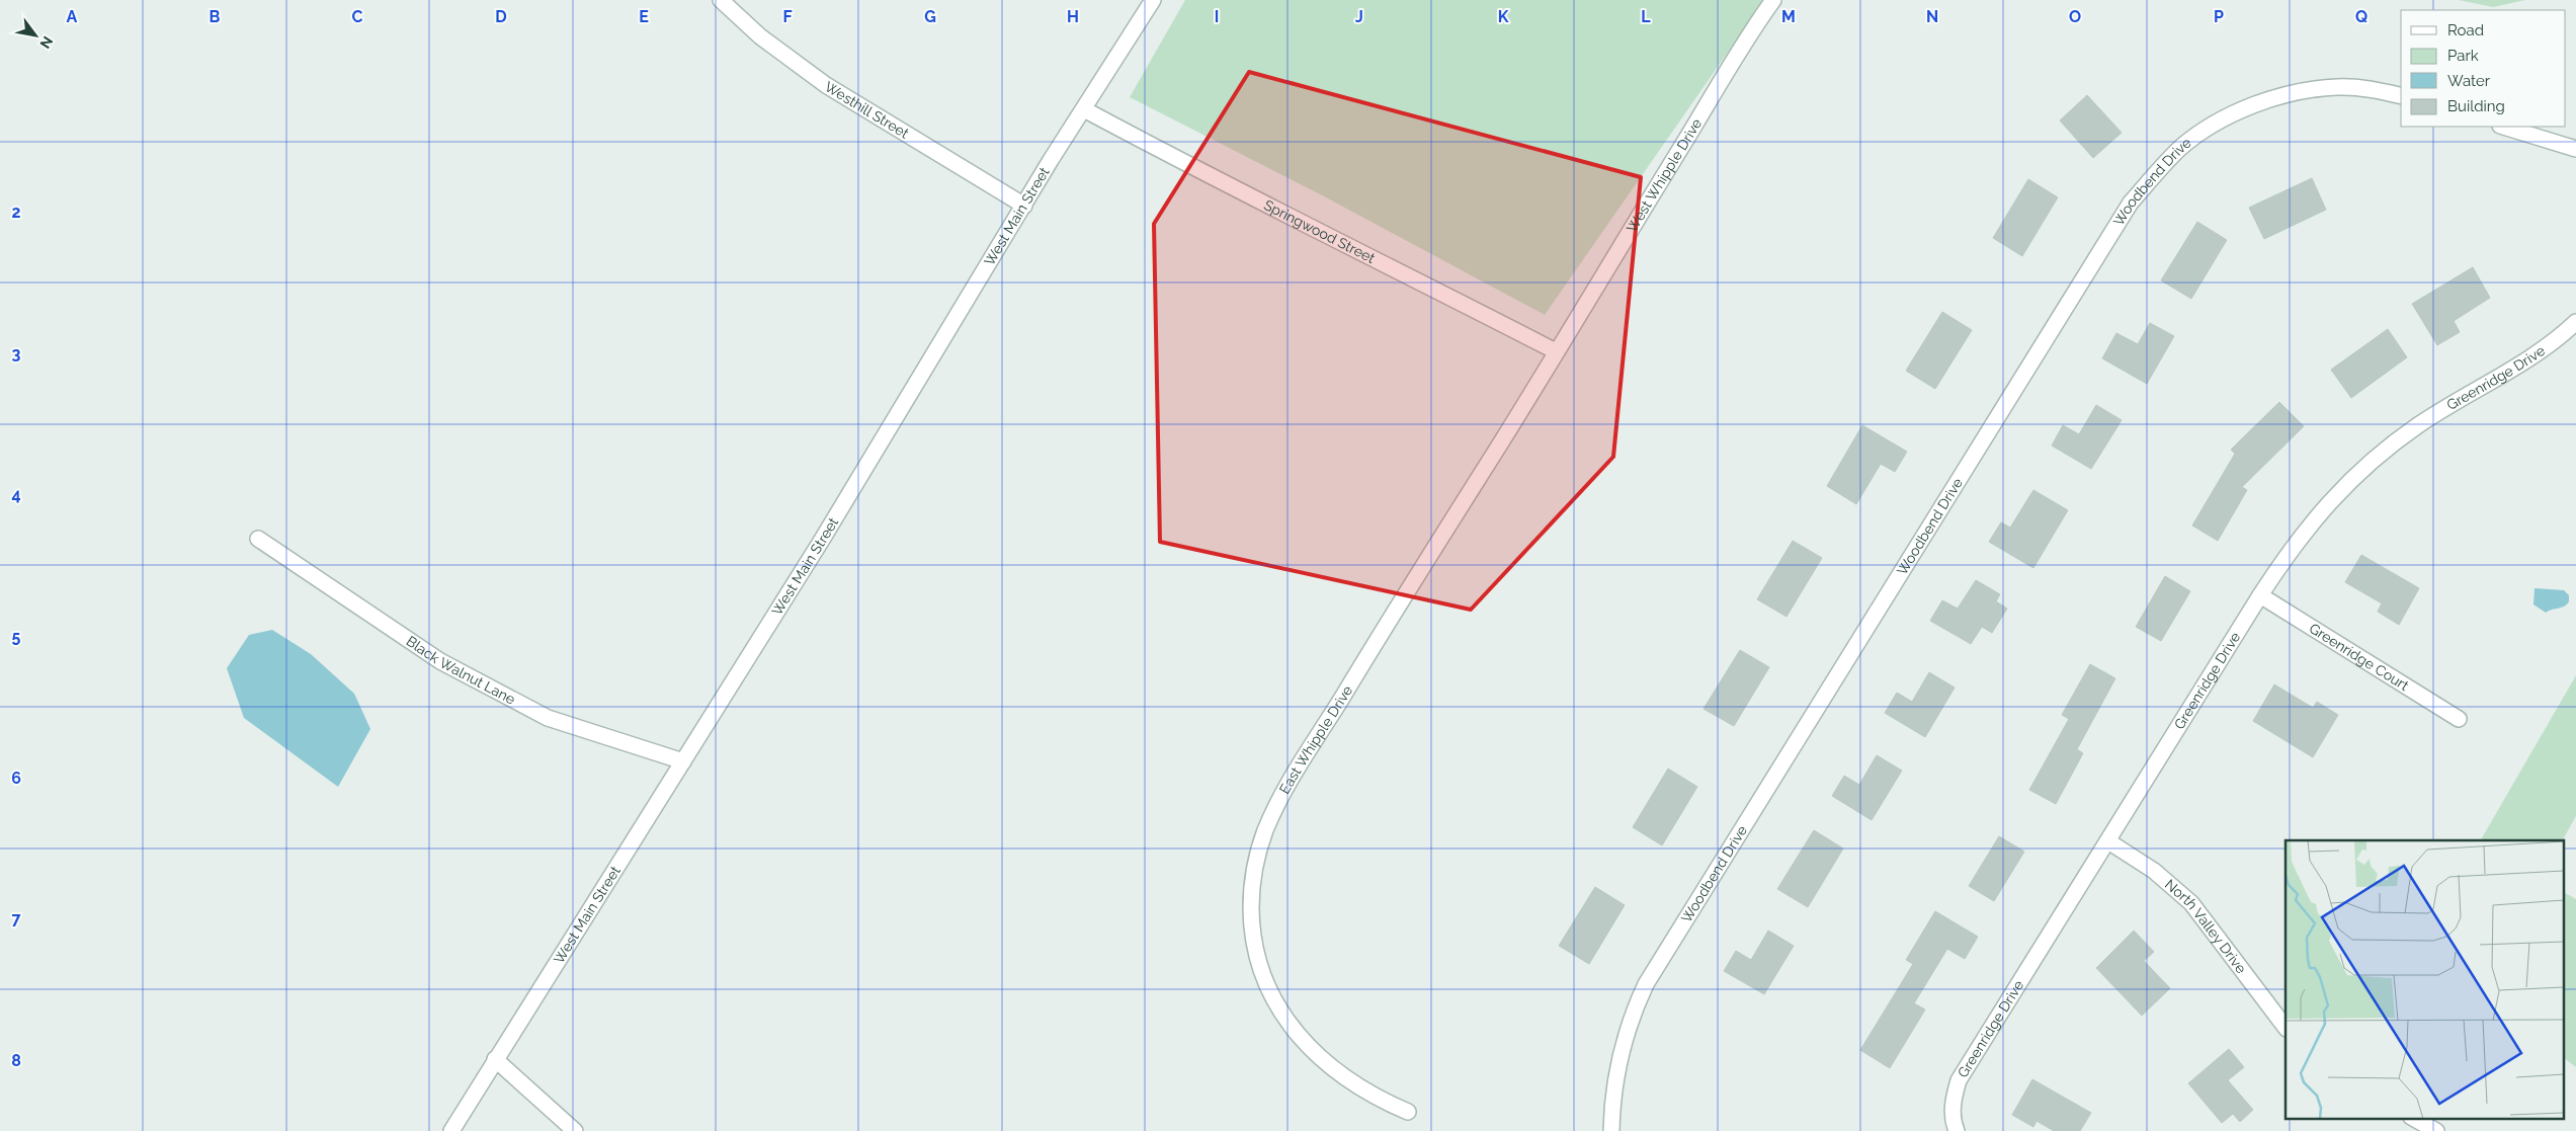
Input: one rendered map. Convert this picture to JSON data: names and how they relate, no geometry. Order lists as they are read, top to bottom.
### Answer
{
  "streets": {
    "street": [
      "Westhill Street",
      "West Whipple Drive",
      "Woodbend Drive",
      "West Main Street",
      "Springwood Street",
      "Greenridge Drive",
      "Greenridge Court",
      "Black Walnut Lane",
      "East Whipple Drive",
      "North Valley Drive"
    ]
  },
  "crossings": [
    ["Westhill Street", "West Main Street"],
    ["West Whipple Drive", "Springwood Street"],
    ["West Whipple Drive", "East Whipple Drive"],
    ["West Main Street", "Springwood Street"],
    ["West Main Street", "Black Walnut Lane"],
    ["Springwood Street", "East Whipple Drive"],
    ["Greenridge Drive", "Greenridge Court"],
    ["Greenridge Drive", "North Valley Drive"]
  ],
  "legend": [
    "Road",
    "Park",
    "Water",
    "Building"
  ],
  "north": "bottom right",
  "grid": {
    "columns": [
      "A",
      "B",
      "C",
      "D",
      "E",
      "F",
      "G",
      "H",
      "I",
      "J",
      "K",
      "L",
      "M",
      "N",
      "O",
      "P",
      "Q"
    ],
    "rows": [
      "2",
      "3",
      "4",
      "5",
      "6",
      "7",
      "8"
    ]
  }
}
